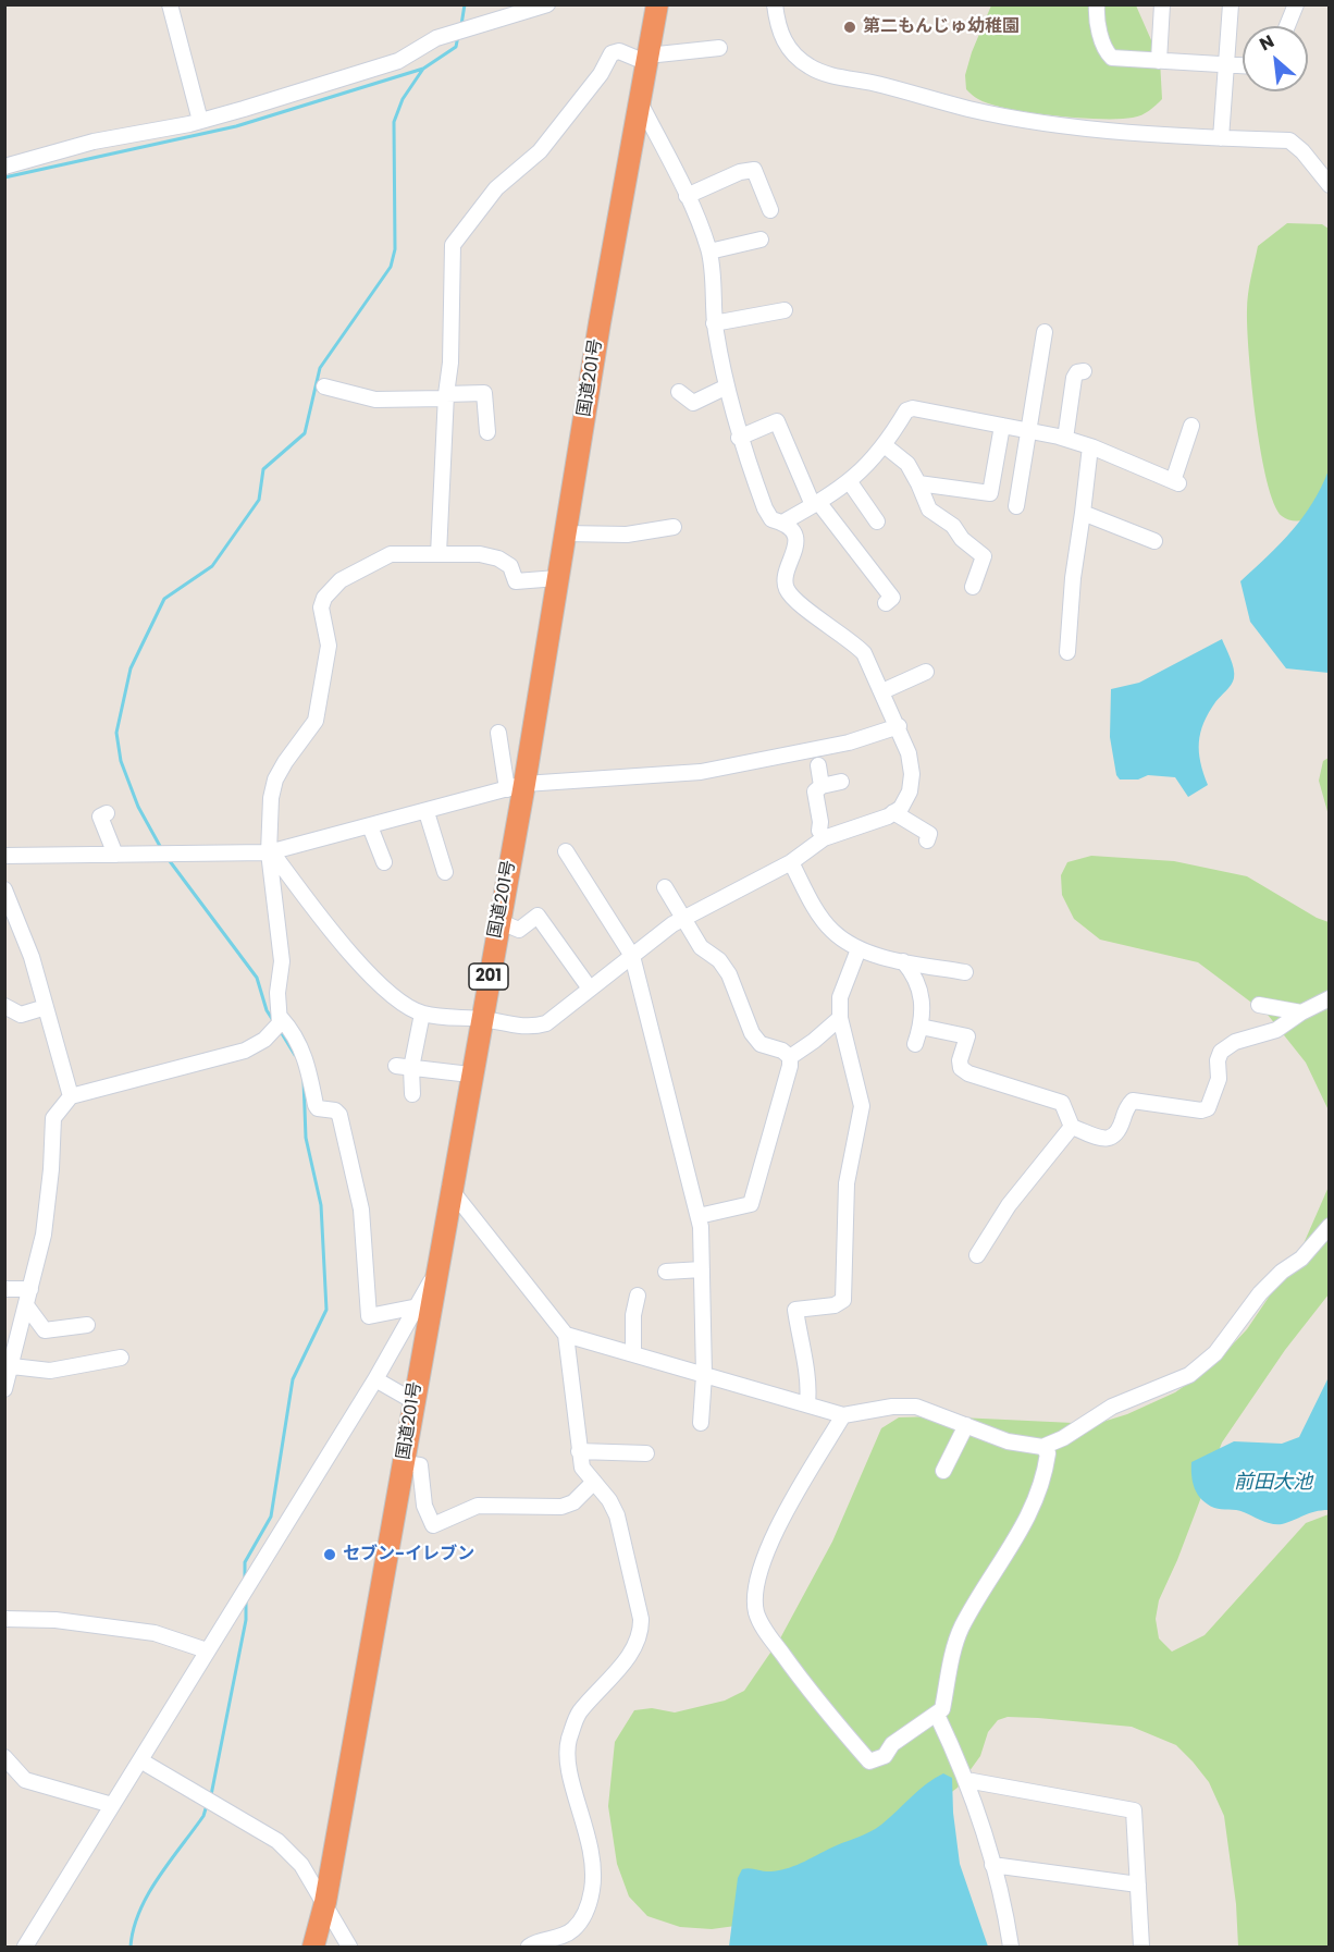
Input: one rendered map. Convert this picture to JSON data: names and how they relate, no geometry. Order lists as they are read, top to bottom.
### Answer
{
  "streets": {
    "highway": ["国道201号", "201"]
  },
  "water": ["前田大池"],
  "places": ["第二もんじゅ幼稚園", "セブン-イレブン"],
  "north": "top left"
}
